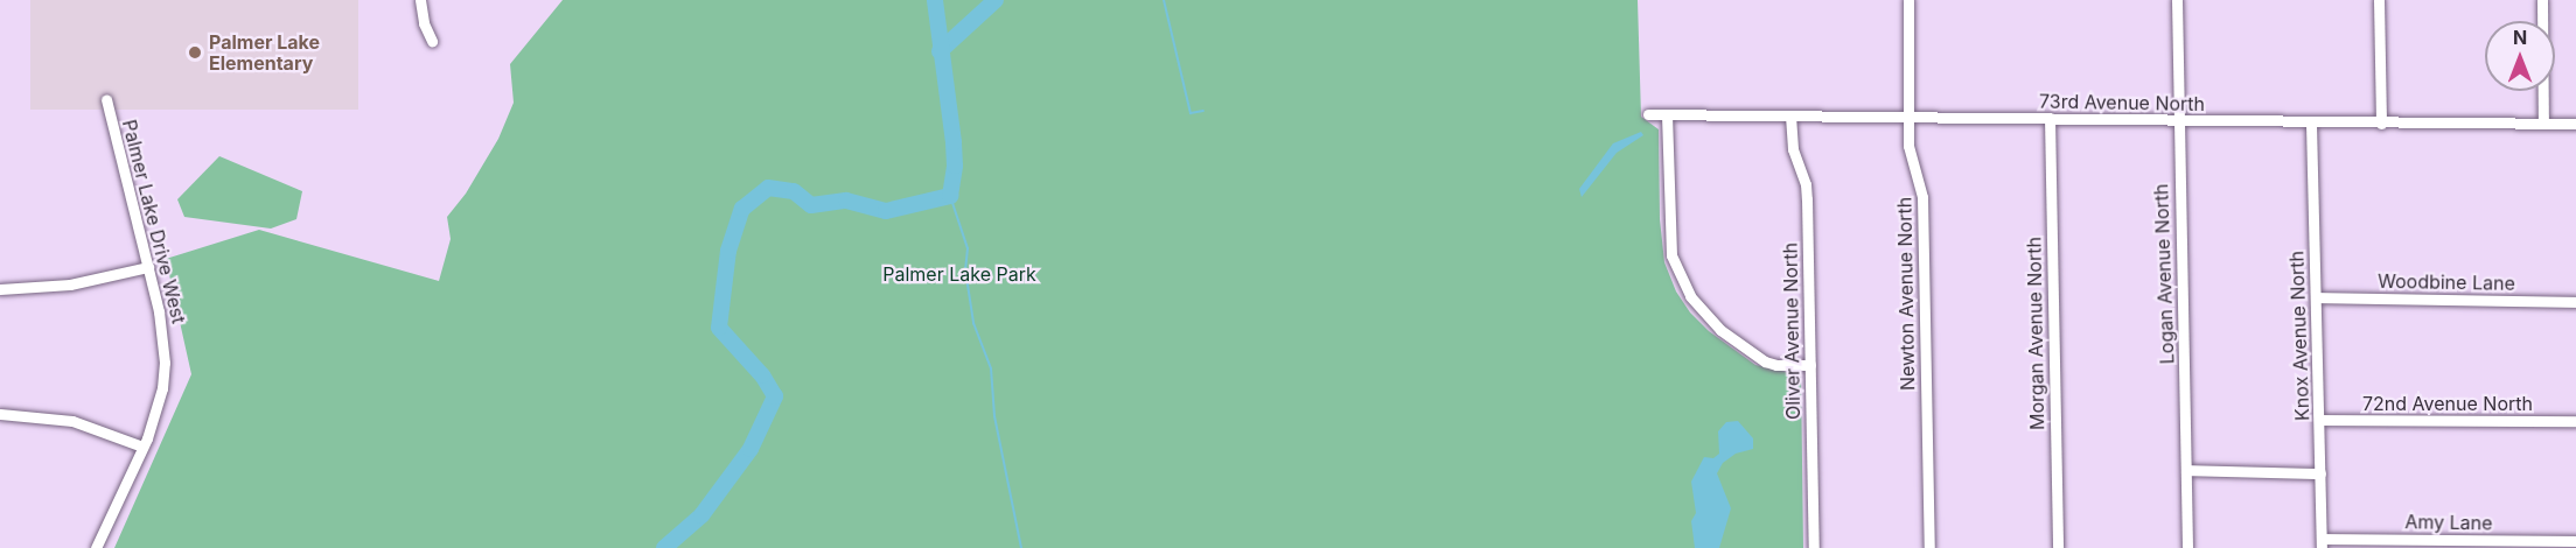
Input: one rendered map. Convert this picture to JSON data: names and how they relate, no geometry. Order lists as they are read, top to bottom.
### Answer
{
  "streets": {
    "street": [
      "73rd Avenue North",
      "Palmer Lake Drive West",
      "Logan Avenue North",
      "Woodbine Lane",
      "Newton Avenue North",
      "Oliver Avenue North",
      "Morgan Avenue North",
      "Knox Avenue North",
      "72nd Avenue North",
      "Amy Lane"
    ]
  },
  "crossings": [
    ["73rd Avenue North", "Logan Avenue North"],
    ["73rd Avenue North", "Newton Avenue North"],
    ["73rd Avenue North", "Oliver Avenue North"],
    ["73rd Avenue North", "Morgan Avenue North"],
    ["73rd Avenue North", "Knox Avenue North"],
    ["Woodbine Lane", "Knox Avenue North"],
    ["Knox Avenue North", "72nd Avenue North"],
    ["Knox Avenue North", "Amy Lane"]
  ],
  "parks": ["Palmer Lake Park"],
  "places": ["Palmer Lake Elementary"],
  "north": "top"
}
